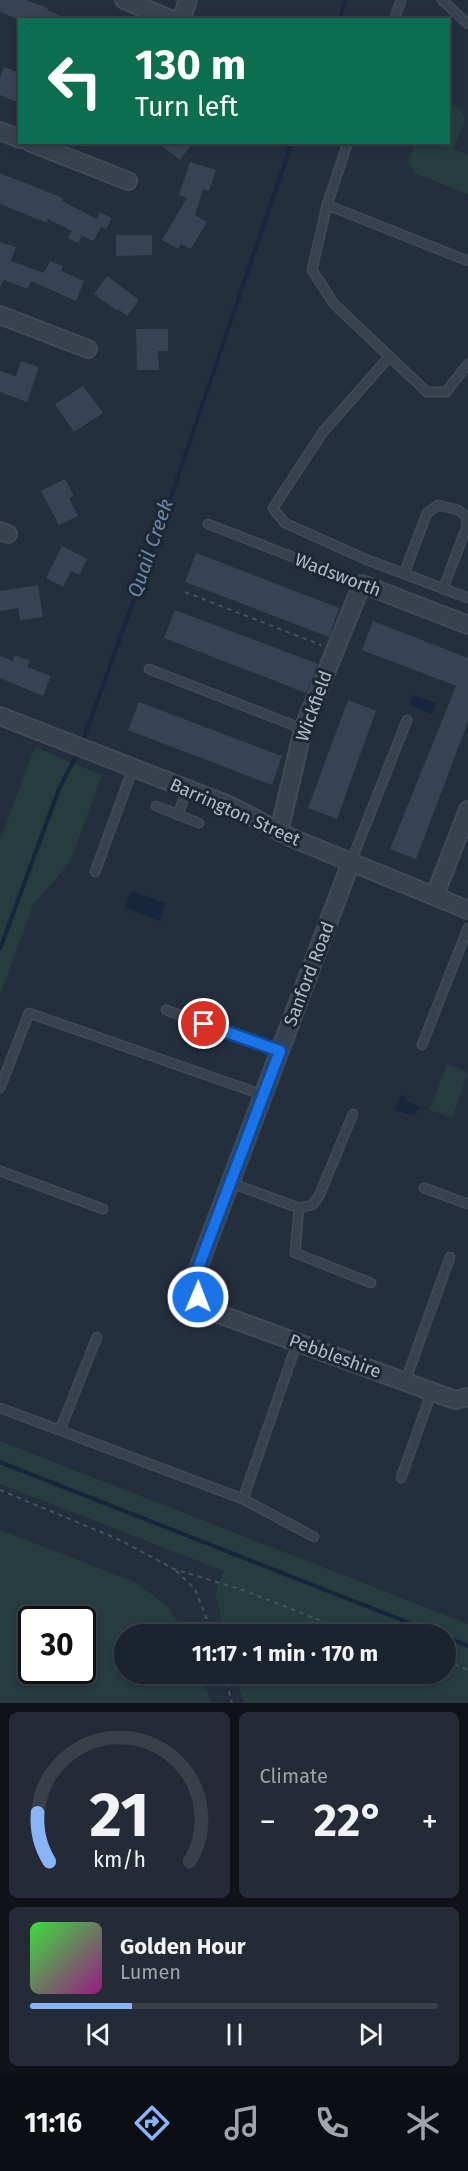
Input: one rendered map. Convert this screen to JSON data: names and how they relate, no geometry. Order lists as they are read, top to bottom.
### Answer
{
  "streets": {
    "street": [
      "Wadsworth",
      "Wickfield",
      "Barrington Street",
      "Sanford Road",
      "Pebbleshire"
    ]
  },
  "crossings": [
    ["Wadsworth", "Wickfield"],
    ["Wickfield", "Barrington Street"],
    ["Barrington Street", "Sanford Road"],
    ["Sanford Road", "Pebbleshire"]
  ],
  "water": ["Quail Creek"],
  "page": {
    "turn": ["130 m", "Turn left"],
    "limit": "30",
    "trip": "11:17 · 1 min · 170 m",
    "tile": "Climate",
    "heat": ["−", "22°", "+"],
    "song": ["Golden Hour", "Lumen"],
    "tabs": "11:16",
    "gauge": ["21", "km/h"]
  }
}
